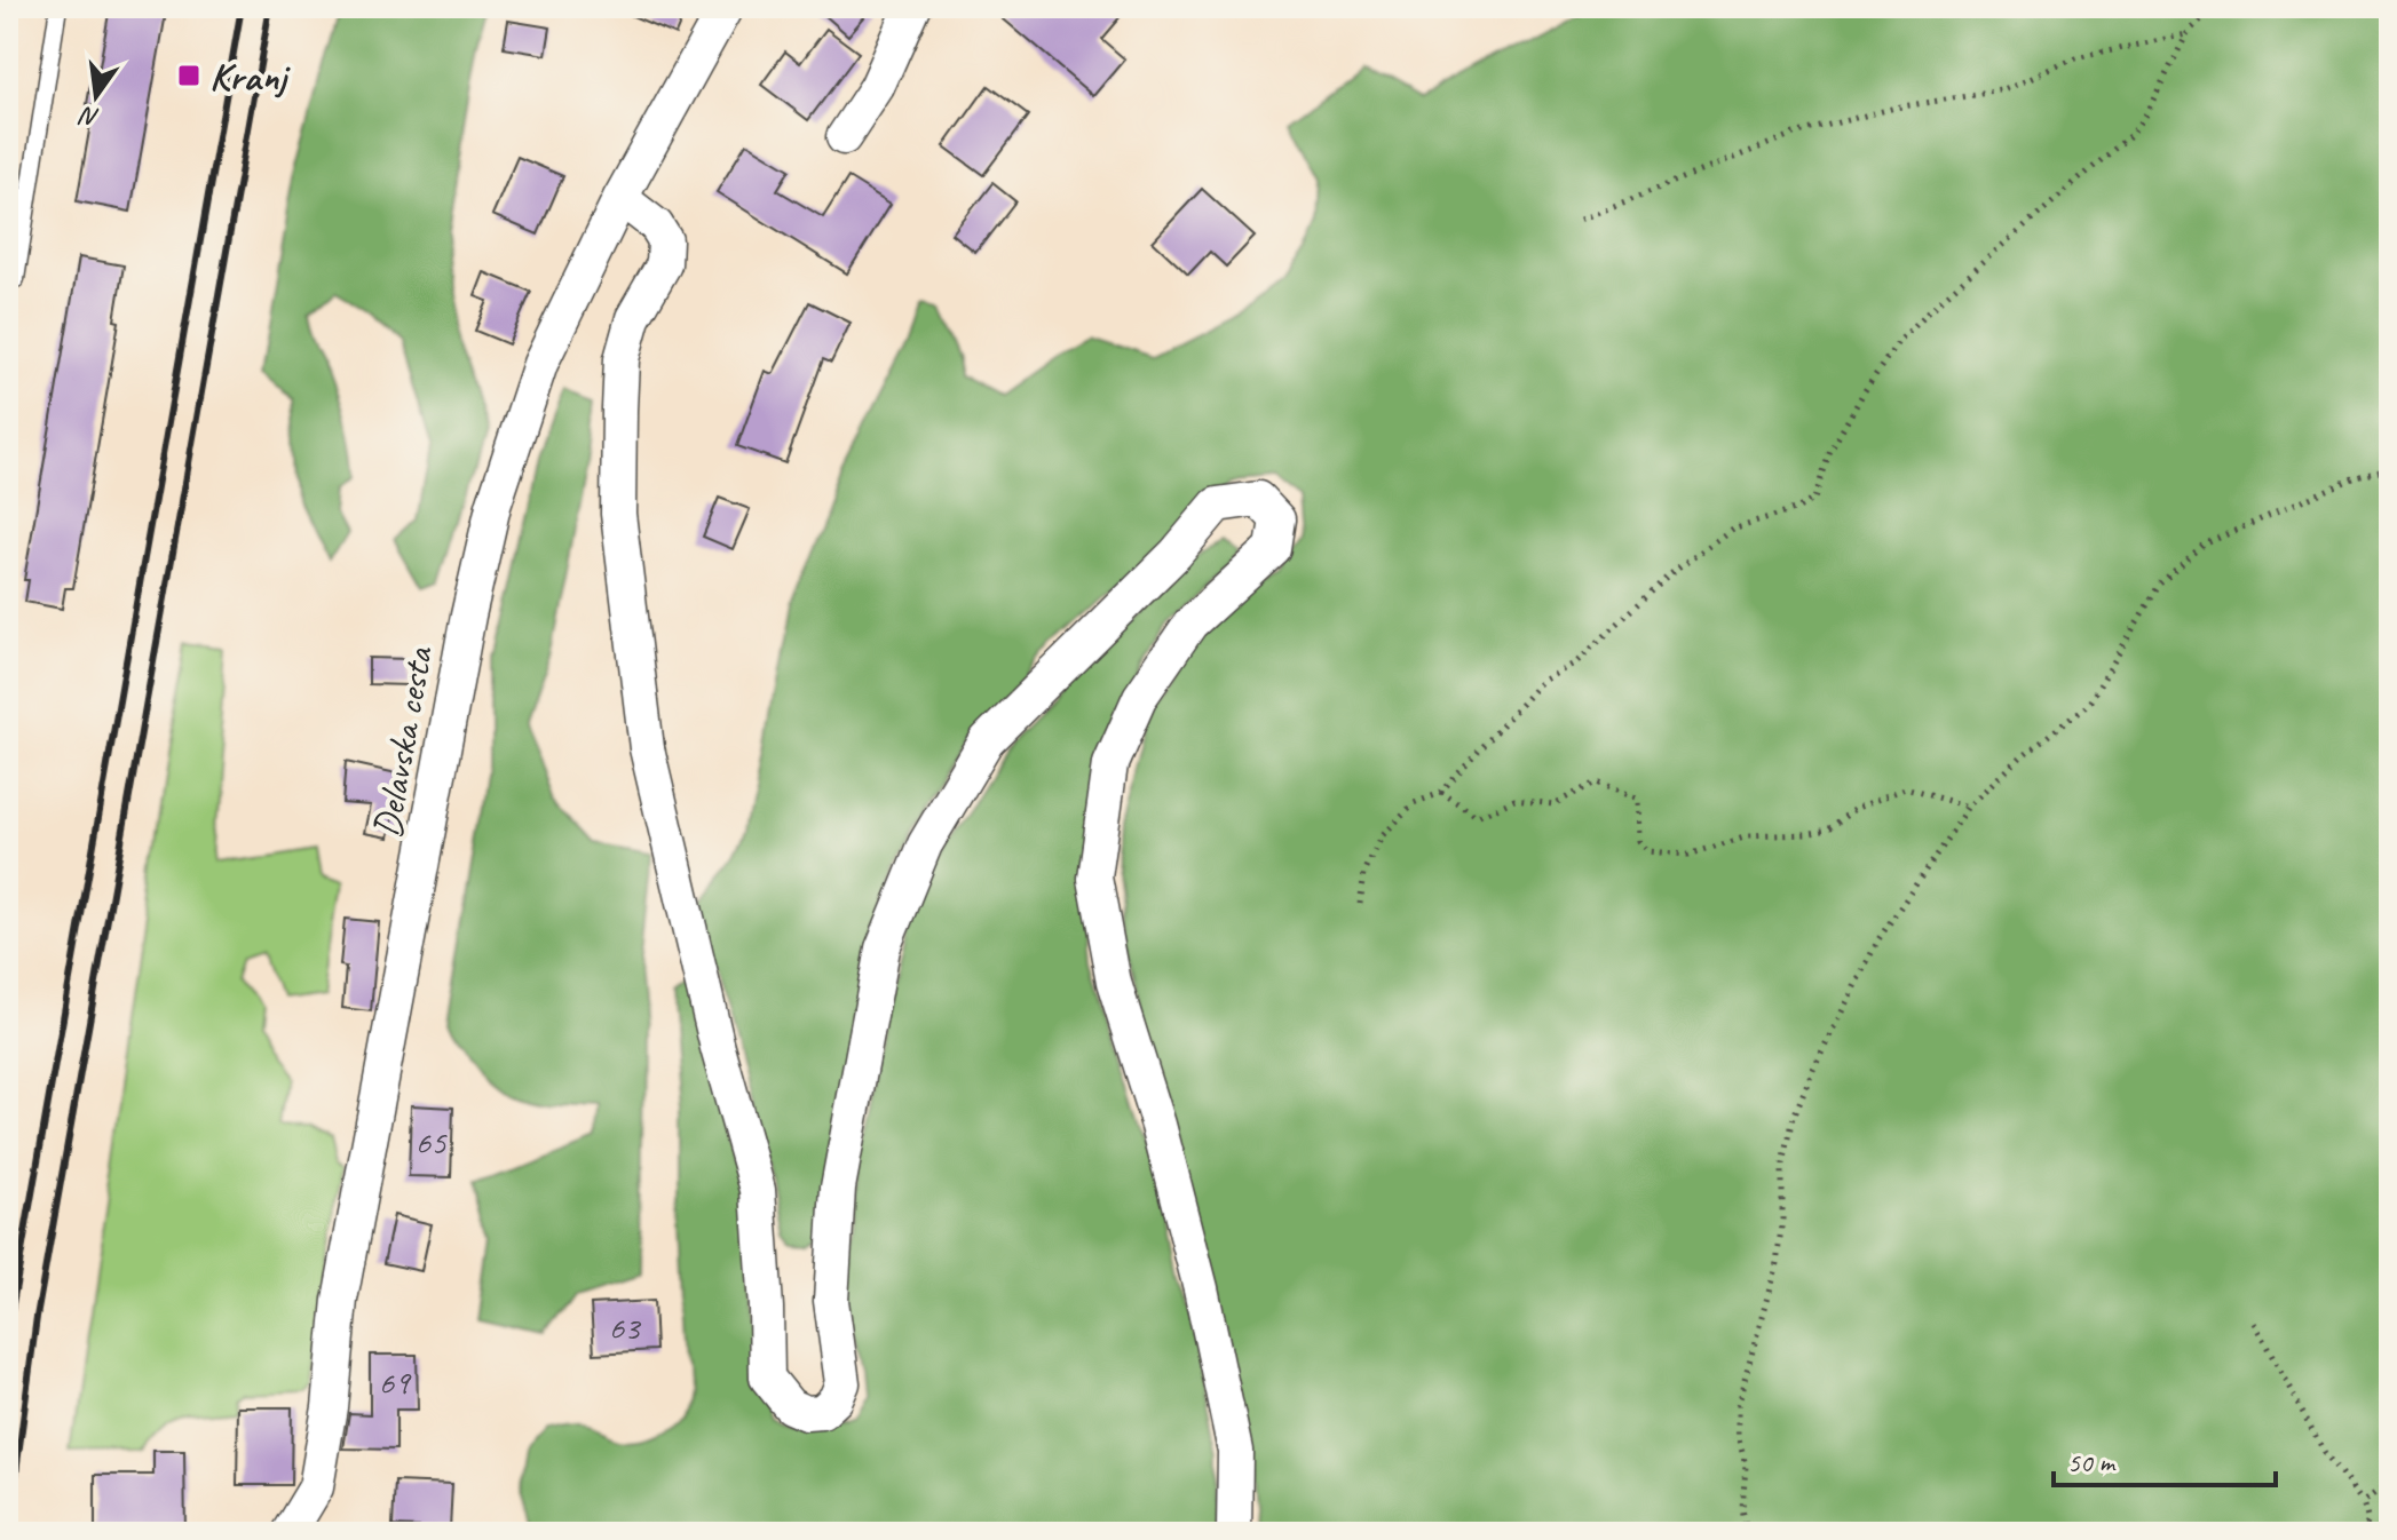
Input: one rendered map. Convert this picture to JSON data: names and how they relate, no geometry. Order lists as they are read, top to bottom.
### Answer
{
  "streets": {
    "street": ["Delavska cesta"]
  },
  "places": {
    "transit": ["Kranj"]
  },
  "house_numbers": ["65", "63", "69"],
  "scale_bar": "50 m",
  "north": "bottom"
}
